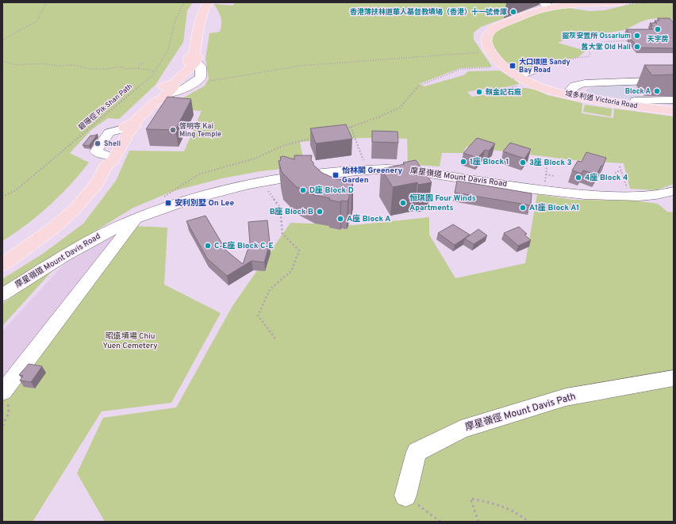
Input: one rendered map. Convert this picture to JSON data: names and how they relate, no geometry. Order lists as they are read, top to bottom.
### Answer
{
  "streets": {
    "main road": ["域多利道 Victoria Road"],
    "street": ["摩星嶺道 Mount Davis Road", "摩星嶺徑 Mount Davis Path"],
    "path": ["碧珊徑 Pik Shan Path"]
  },
  "parks": ["昭遠墳場 Chiu Yuen Cemetery"],
  "places": {
    "other": [
      "香港薄扶林道華人基督教墳場（香港）十一號骨庫",
      "天字房",
      "靈灰安置所 Ossarium",
      "舊大堂 Old Hall",
      "Block A",
      "賴金記石廠",
      "啓明寺 Kai Ming Temple",
      "Shell",
      "1座 Block 1",
      "3座 Block 3",
      "4座 Block 4",
      "D座 Block D",
      "恒琪園 Four Winds Apartments",
      "A1座 Block A1",
      "B座 Block B",
      "A座 Block A",
      "C-E座 Block C-E"
    ],
    "transit": ["大口環道 Sandy Bay Road", "怡林閣 Greenery Garden", "安利別墅 On Lee"]
  }
}
